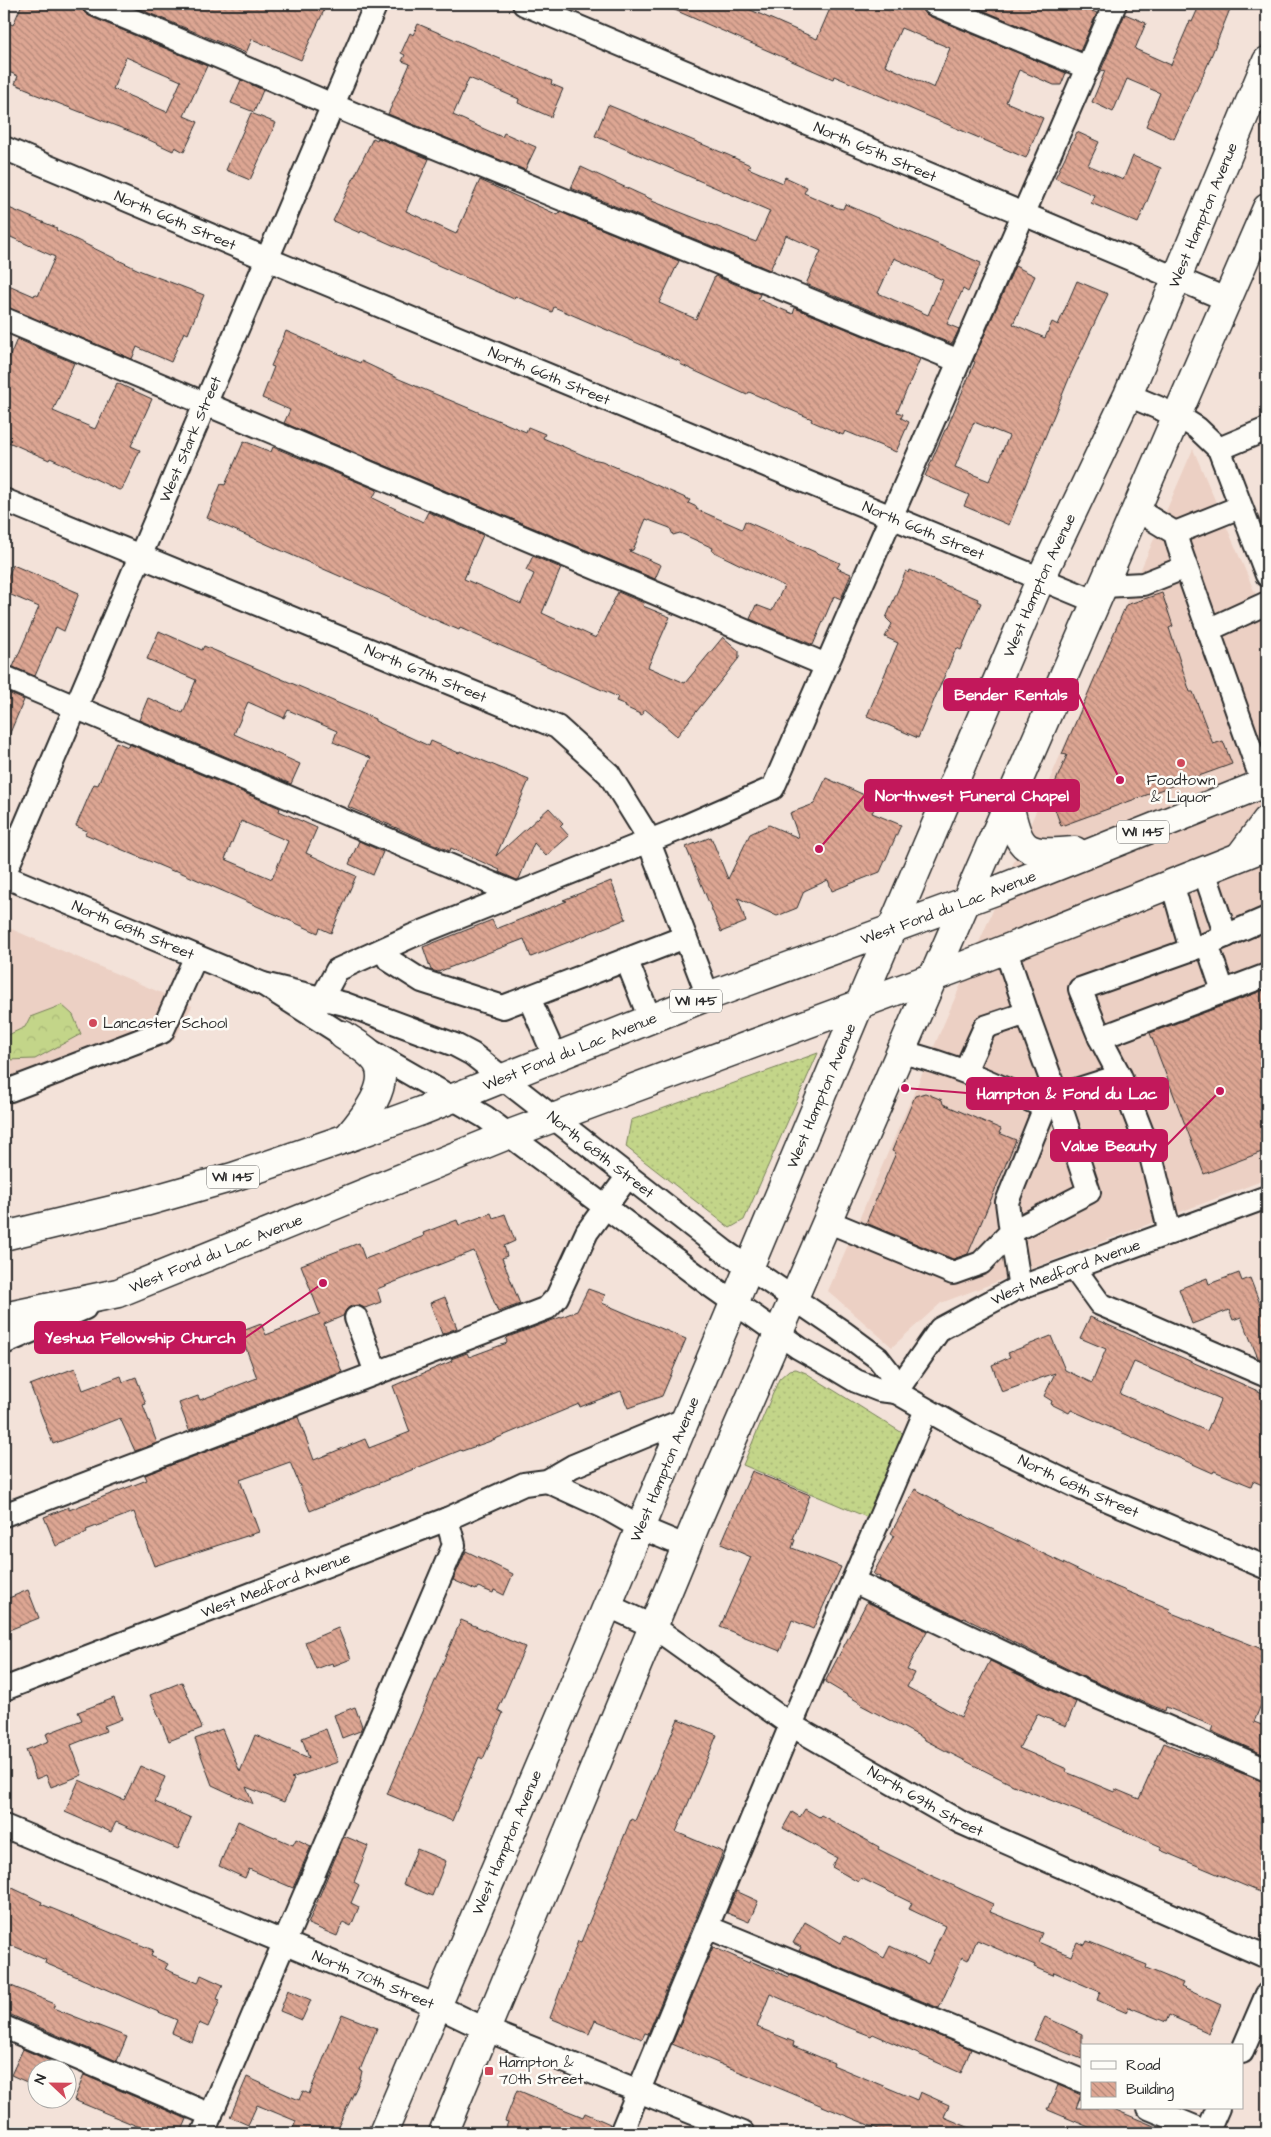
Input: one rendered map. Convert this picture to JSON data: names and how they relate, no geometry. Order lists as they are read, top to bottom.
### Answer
{
  "streets": {
    "main road": ["West Hampton Avenue", "WI 145", "West Fond du Lac Avenue"],
    "street": [
      "North 65th Street",
      "North 66th Street",
      "West Stark Street",
      "North 67th Street",
      "North 68th Street",
      "West Medford Avenue",
      "North 69th Street",
      "North 70th Street"
    ]
  },
  "crossings": [
    ["North 65th Street", "West Hampton Avenue"],
    ["West Hampton Avenue", "North 66th Street"],
    ["West Hampton Avenue", "West Fond du Lac Avenue"],
    ["West Hampton Avenue", "North 68th Street"],
    ["West Hampton Avenue", "West Medford Avenue"],
    ["West Hampton Avenue", "North 69th Street"],
    ["West Hampton Avenue", "North 70th Street"],
    ["North 66th Street", "West Stark Street"],
    ["West Stark Street", "North 67th Street"],
    ["West Stark Street", "North 68th Street"],
    ["North 67th Street", "West Fond du Lac Avenue"],
    ["West Fond du Lac Avenue", "North 68th Street"],
    ["North 68th Street", "West Medford Avenue"]
  ],
  "places": {
    "other": [
      "Foodtown & Liquor",
      "Bender Rentals",
      "Northwest Funeral Chapel",
      "Lancaster School",
      "Hampton & Fond du Lac",
      "Value Beauty",
      "Yeshua Fellowship Church"
    ],
    "transit": ["Hampton & 70th Street"]
  },
  "legend": ["Road", "Building"],
  "north": "left"
}
